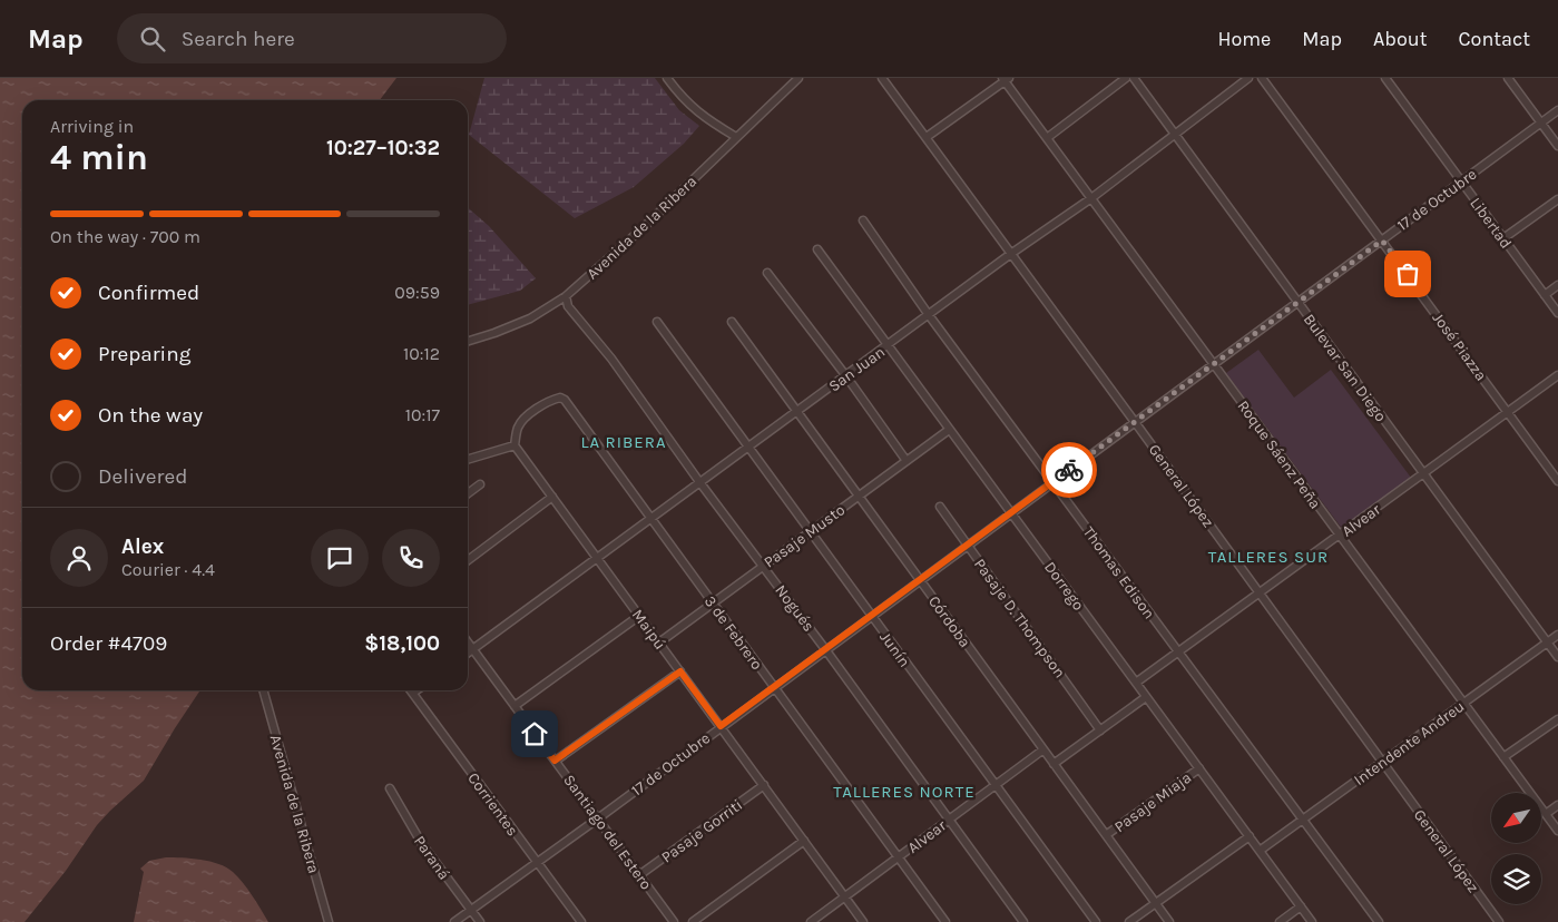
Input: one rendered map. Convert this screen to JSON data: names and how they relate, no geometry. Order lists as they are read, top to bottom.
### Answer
{
  "streets": {
    "street": [
      "17 de Octubre",
      "Libertad",
      "Avenida de la Ribera",
      "José Piazza",
      "Bulevar San Diego",
      "San Juan",
      "Roque Sáenz Peña",
      "General López",
      "Alvear",
      "Pasaje Musto",
      "Thomas Edison",
      "Dorrego",
      "Nogués",
      "Pasaje D. Thompson",
      "Córdoba",
      "Maipú",
      "3 de Febrero",
      "Junín",
      "Intendente Andreu",
      "Pasaje Miaja",
      "Corrientes",
      "Pasaje Gorriti",
      "Santiago del Estero",
      "Paraná"
    ]
  },
  "crossings": [
    ["17 de Octubre", "Libertad"],
    ["17 de Octubre", "José Piazza"],
    ["17 de Octubre", "Bulevar San Diego"],
    ["17 de Octubre", "Roque Sáenz Peña"],
    ["17 de Octubre", "General López"],
    ["17 de Octubre", "Thomas Edison"],
    ["17 de Octubre", "Dorrego"],
    ["17 de Octubre", "Nogués"],
    ["17 de Octubre", "Pasaje D. Thompson"],
    ["17 de Octubre", "Córdoba"],
    ["17 de Octubre", "Maipú"],
    ["17 de Octubre", "3 de Febrero"],
    ["17 de Octubre", "Junín"],
    ["17 de Octubre", "Corrientes"],
    ["17 de Octubre", "Santiago del Estero"],
    ["17 de Octubre", "Paraná"],
    ["Avenida de la Ribera", "Nogués"],
    ["José Piazza", "Alvear"],
    ["Bulevar San Diego", "San Juan"],
    ["Bulevar San Diego", "Alvear"],
    ["Bulevar San Diego", "Intendente Andreu"],
    ["San Juan", "Roque Sáenz Peña"],
    ["San Juan", "General López"],
    ["San Juan", "Thomas Edison"],
    ["San Juan", "Dorrego"],
    ["San Juan", "Nogués"],
    ["San Juan", "Córdoba"],
    ["San Juan", "Maipú"],
    ["San Juan", "3 de Febrero"],
    ["San Juan", "Junín"],
    ["San Juan", "Santiago del Estero"],
    ["Roque Sáenz Peña", "Alvear"],
    ["Roque Sáenz Peña", "Intendente Andreu"],
    ["General López", "Alvear"],
    ["General López", "Intendente Andreu"],
    ["Alvear", "Thomas Edison"],
    ["Alvear", "Dorrego"],
    ["Alvear", "Nogués"],
    ["Alvear", "Córdoba"],
    ["Alvear", "Maipú"],
    ["Alvear", "3 de Febrero"],
    ["Alvear", "Junín"],
    ["Pasaje Musto", "Dorrego"],
    ["Pasaje Musto", "Nogués"],
    ["Pasaje Musto", "Córdoba"],
    ["Pasaje Musto", "Maipú"],
    ["Pasaje Musto", "3 de Febrero"],
    ["Pasaje Musto", "Junín"],
    ["Thomas Edison", "Intendente Andreu"],
    ["Dorrego", "Intendente Andreu"],
    ["Dorrego", "Pasaje Miaja"],
    ["Córdoba", "Pasaje Miaja"],
    ["Maipú", "3 de Febrero"],
    ["Maipú", "Pasaje Gorriti"],
    ["Pasaje Gorriti", "Santiago del Estero"]
  ],
  "districts": ["LA RIBERA", "TALLERES SUR", "TALLERES NORTE"],
  "north": "bottom left",
  "page": {
    "header": "Map",
    "search": "Search here",
    "nav": [
      "Home",
      "Map",
      "About",
      "Contact"
    ],
    "heading": ["4 min", "Arriving in", "10:27–10:32"],
    "panel": [
      "Alex",
      "Courier · 4.4",
      "Order #4709",
      "$18,100"
    ],
    "bar": "On the way · 700 m",
    "list": [
      ["Confirmed", "09:59"],
      ["Preparing", "10:12"],
      ["On the way", "10:17"],
      "Delivered"
    ]
  }
}
